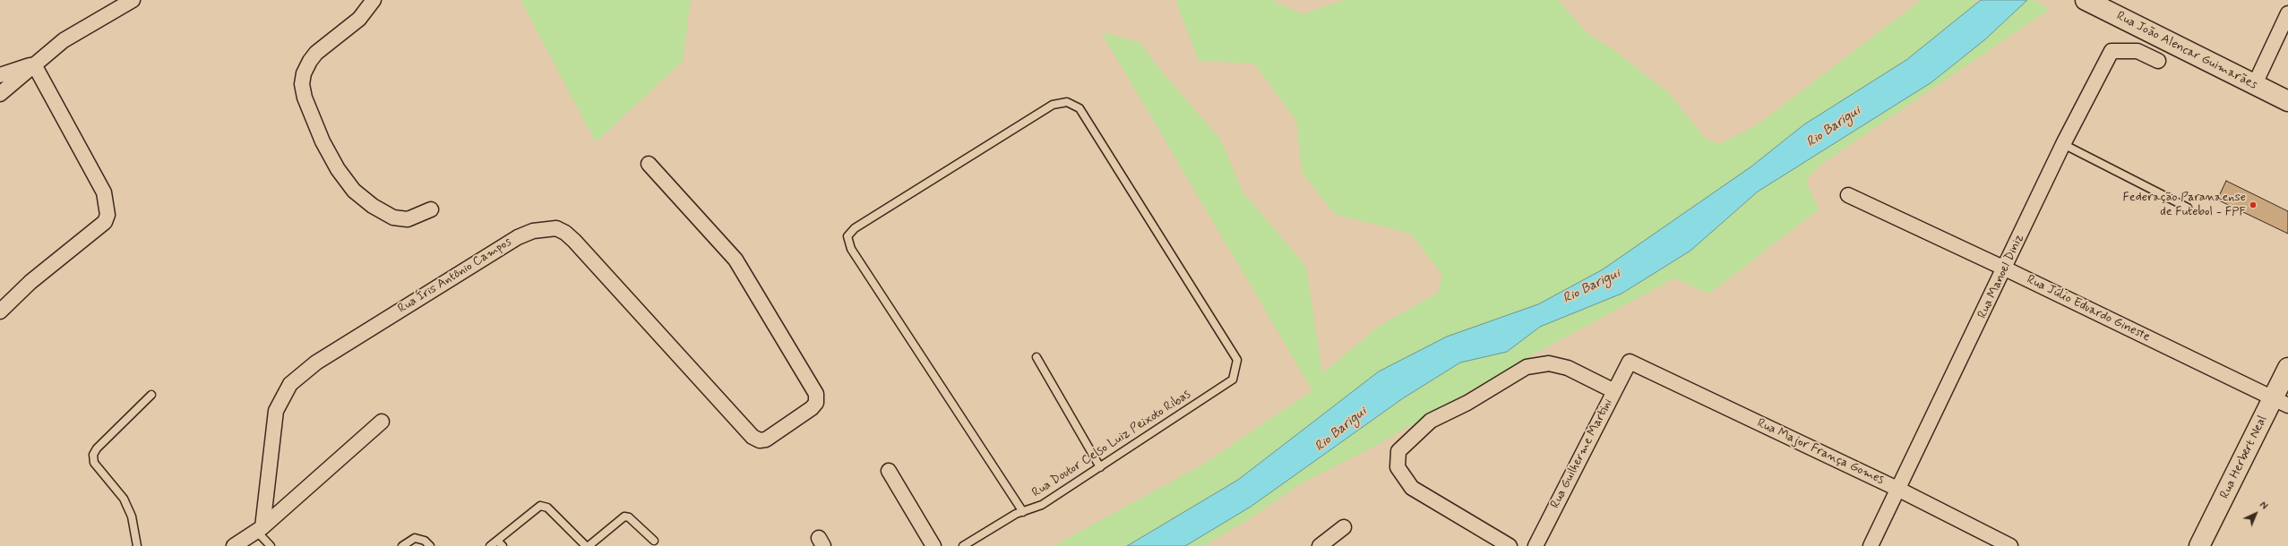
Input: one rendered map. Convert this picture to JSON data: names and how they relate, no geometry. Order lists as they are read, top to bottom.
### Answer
{
  "streets": {
    "main road": ["Rua João Alencar Guimarães", "Rua Herbert Neal"],
    "street": [
      "Rua Íris Antônio Campos",
      "Rua Manoel Diniz",
      "Rua Júlio Eduardo Gineste",
      "Rua Major França Gomes",
      "Rua Guilherme Martini"
    ],
    "lane": ["Rua Doutor Celso Luiz Peixoto Ribas"]
  },
  "crossings": [
    ["Rua Manoel Diniz", "Rua Júlio Eduardo Gineste"],
    ["Rua Manoel Diniz", "Rua Major França Gomes"],
    ["Rua Júlio Eduardo Gineste", "Rua Herbert Neal"],
    ["Rua Major França Gomes", "Rua Guilherme Martini"]
  ],
  "water": ["Rio Barigui"],
  "places": ["Federação Paranaense de Futebol - FPF"],
  "north": "top right"
}
